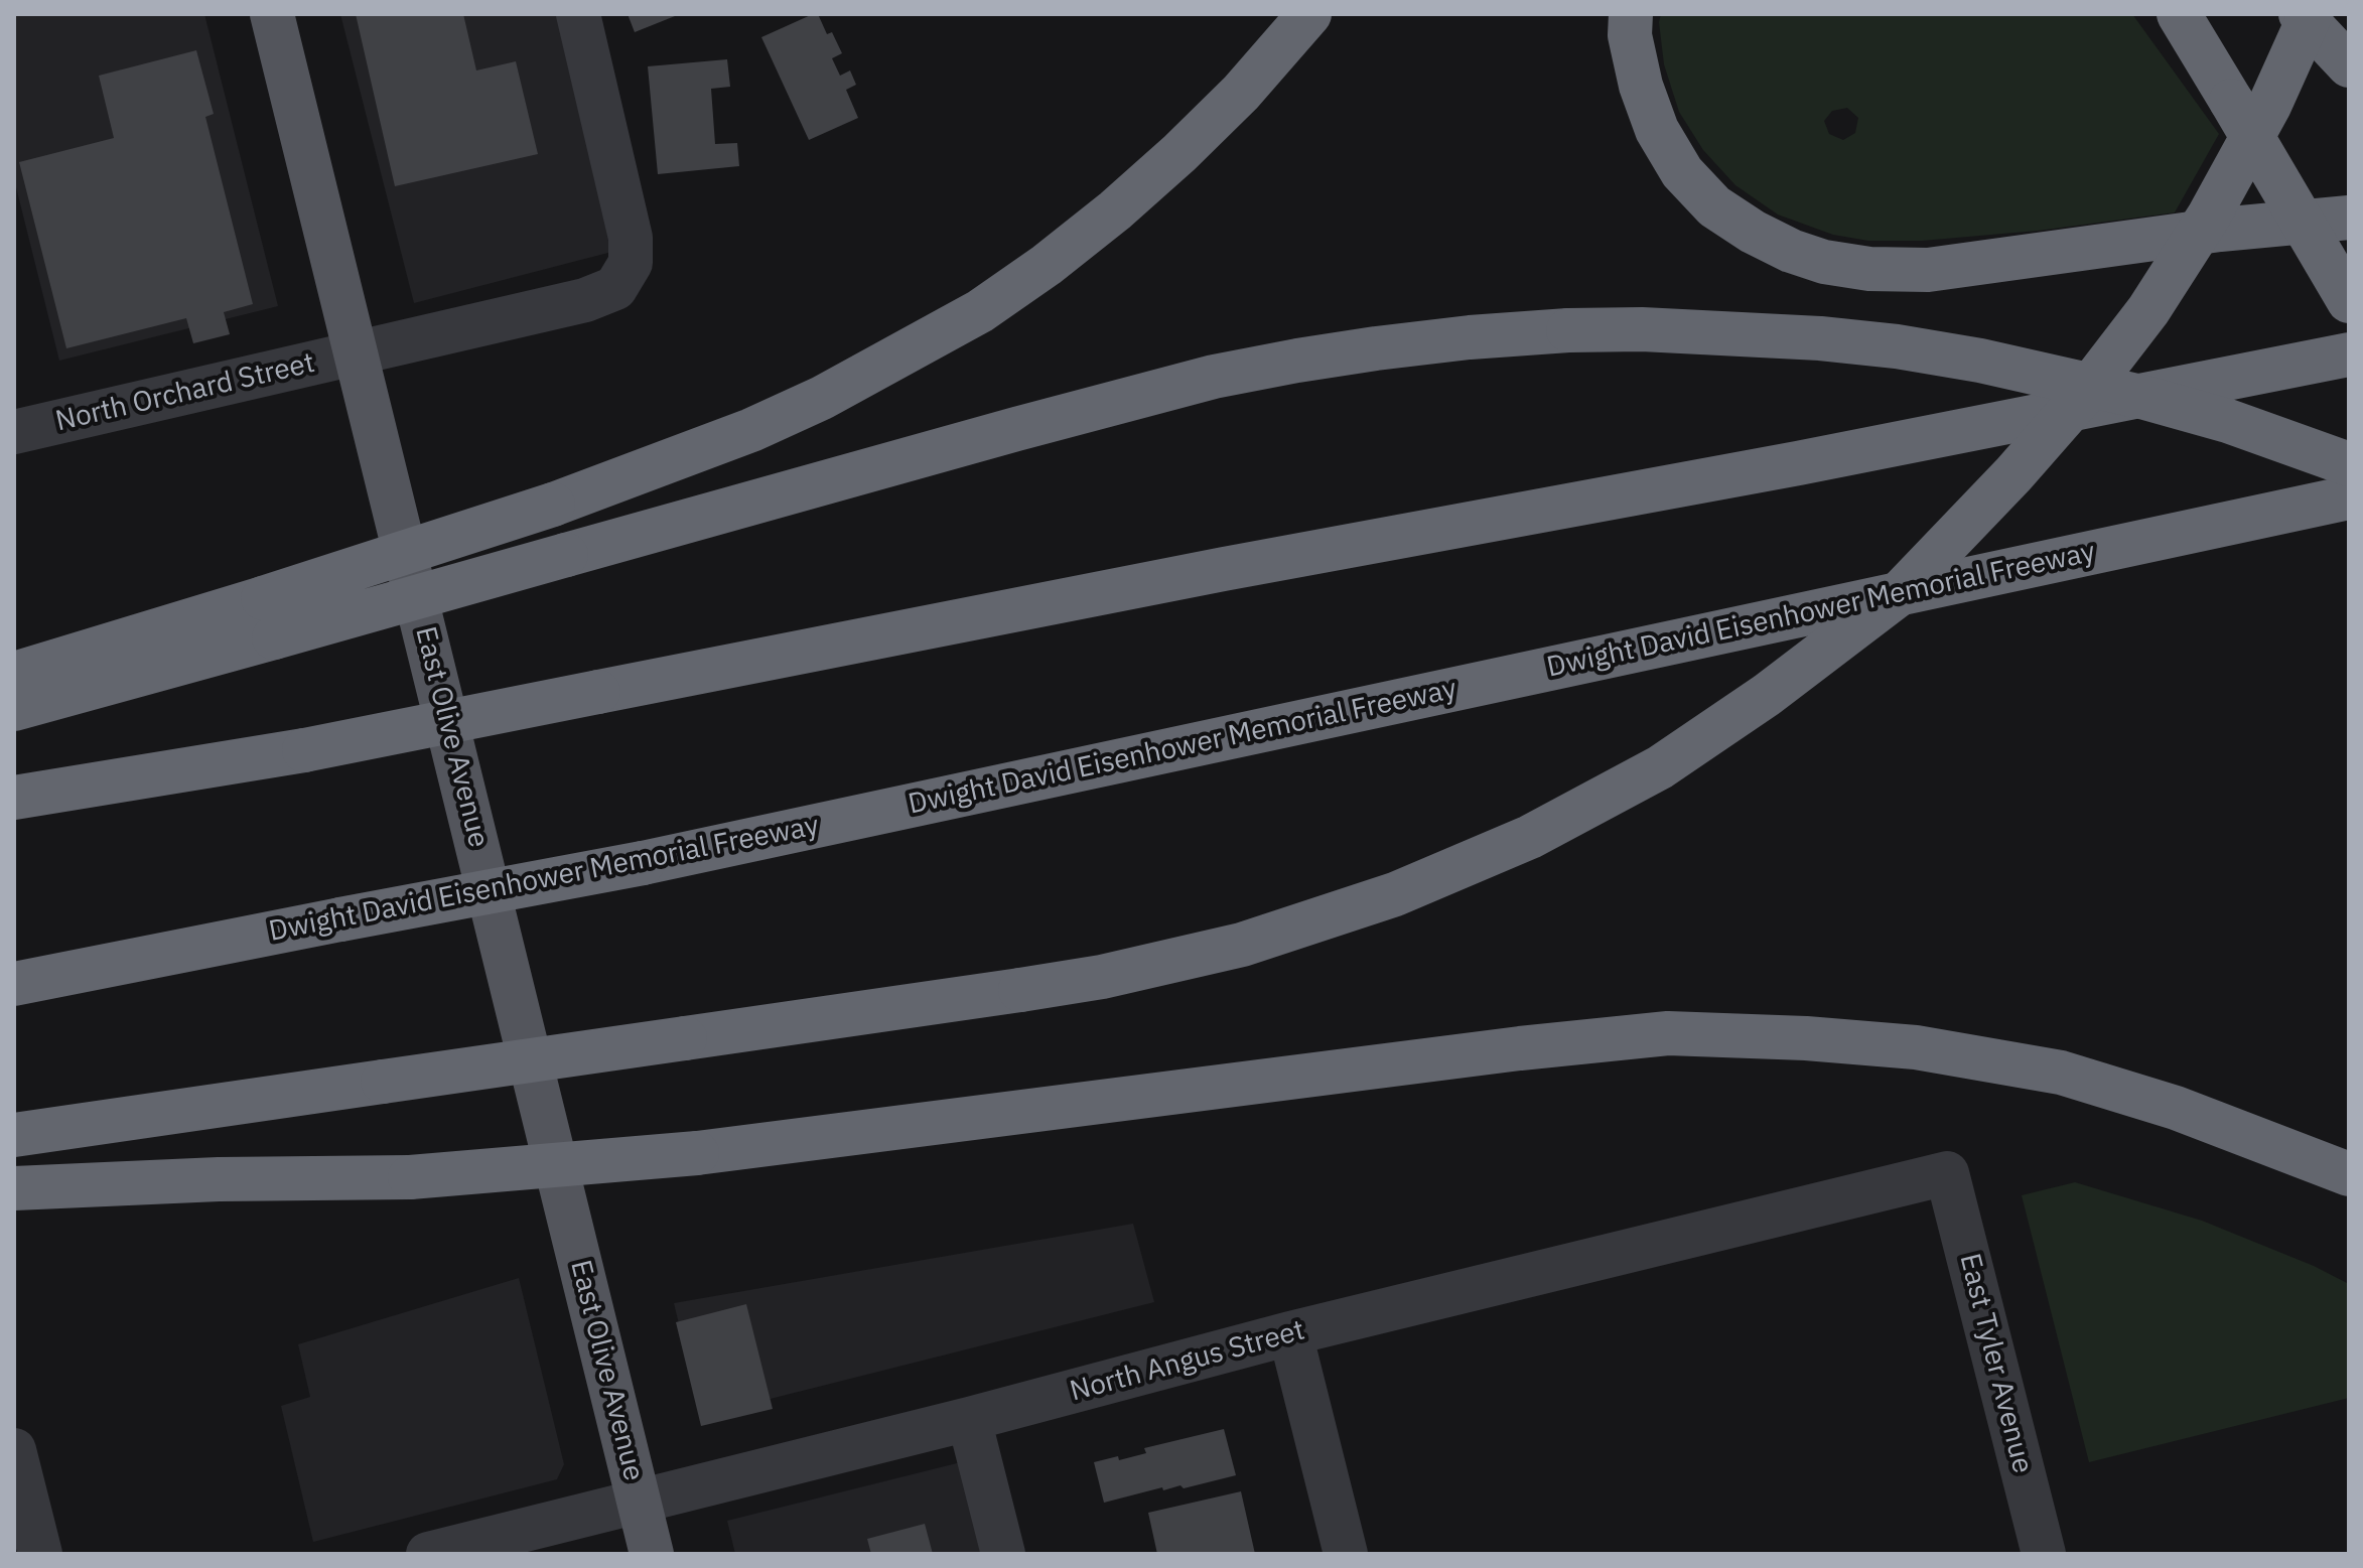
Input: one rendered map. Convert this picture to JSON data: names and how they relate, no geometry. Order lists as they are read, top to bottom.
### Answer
{
  "streets": {
    "highway": ["Dwight David Eisenhower Memorial Freeway"],
    "main road": ["East Olive Avenue"],
    "street": ["North Orchard Street", "North Angus Street", "East Tyler Avenue"]
  },
  "crossings": [
    ["North Orchard Street", "East Olive Avenue"],
    ["East Olive Avenue", "North Angus Street"],
    ["North Angus Street", "East Tyler Avenue"]
  ]
}
